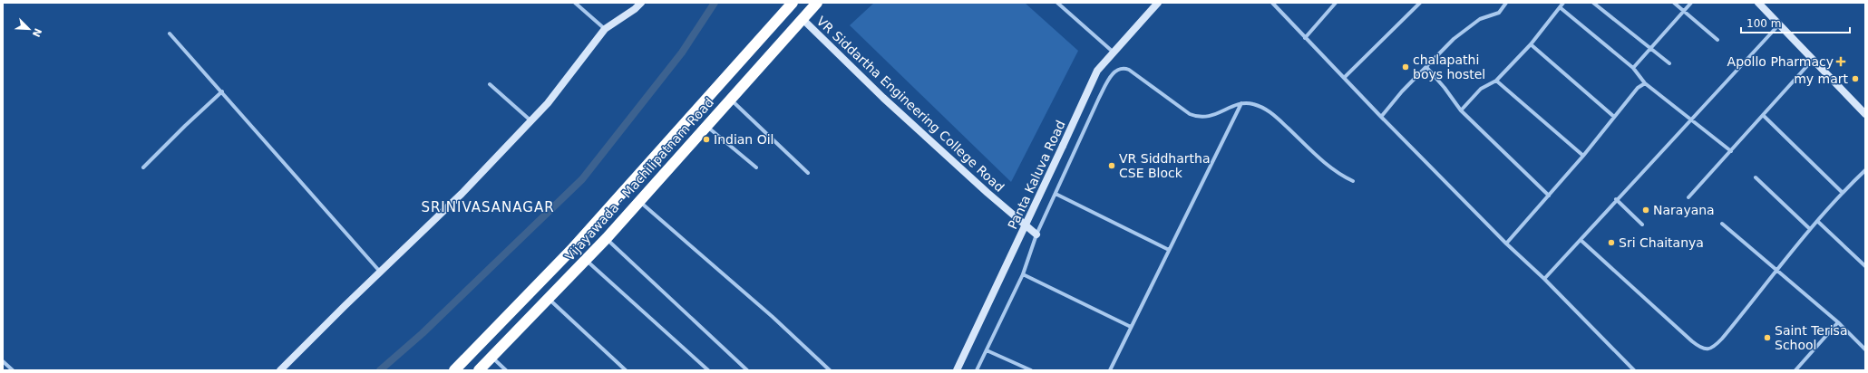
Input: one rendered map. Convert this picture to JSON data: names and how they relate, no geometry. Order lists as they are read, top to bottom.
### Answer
{
  "streets": {
    "highway": ["Vijayawada - Machilipatnam Road"],
    "street": ["VR Siddartha Engineering College Road", "Panta Kaluva Road"]
  },
  "crossings": [
    ["VR Siddartha Engineering College Road", "Vijayawada - Machilipatnam Road"]
  ],
  "districts": ["SRINIVASANAGAR"],
  "places": {
    "health": ["Apollo Pharmacy"],
    "other": [
      "chalapathi boys hostel",
      "my mart",
      "Indian Oil",
      "VR Siddhartha CSE Block",
      "Narayana",
      "Sri Chaitanya",
      "Saint Terisa School"
    ]
  },
  "scale_bar": "100 m",
  "north": "bottom right"
}
